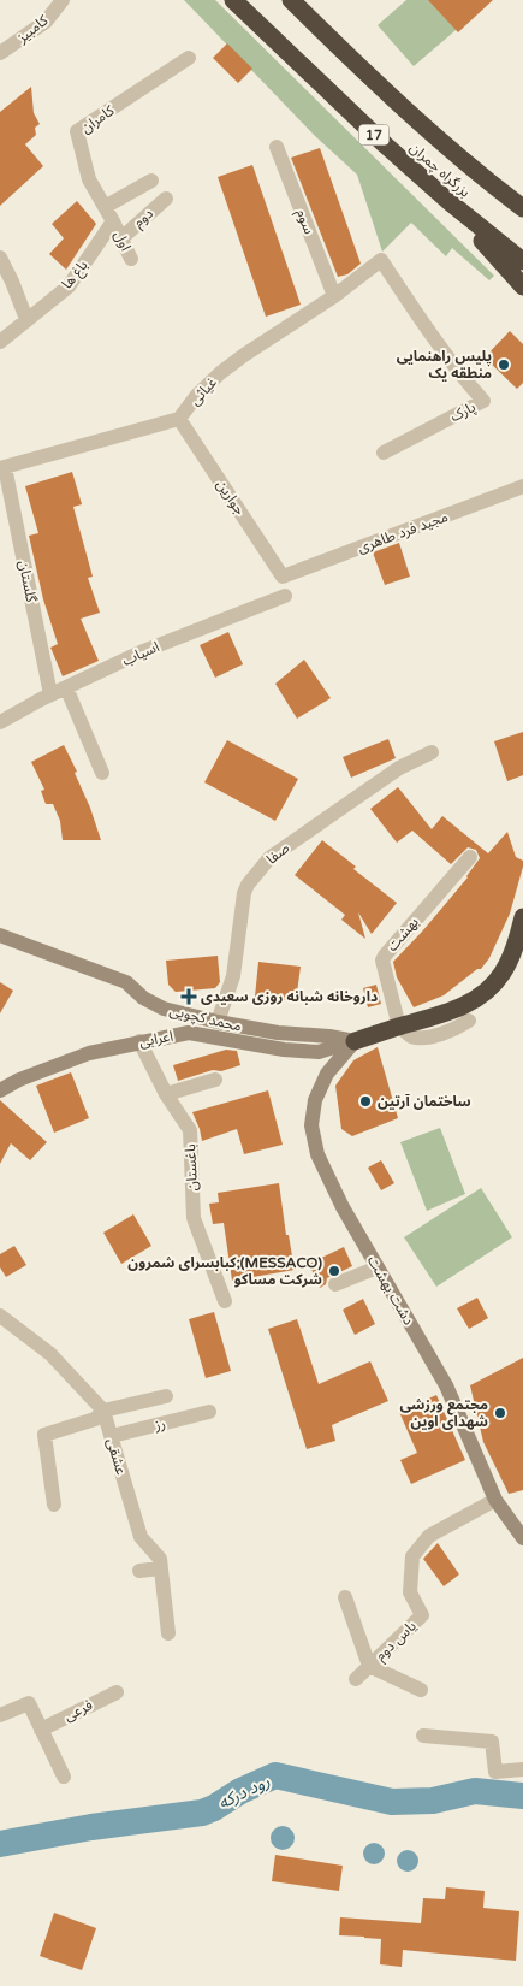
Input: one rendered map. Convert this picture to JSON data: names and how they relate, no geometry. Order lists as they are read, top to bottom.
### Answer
{
  "streets": {
    "highway": ["17", "بزرگراه چمران"],
    "street": [
      "کامبیز",
      "کامران",
      "دوم",
      "سوم",
      "اول",
      "باغ ها",
      "غیاثی",
      "پارک",
      "جوارین",
      "مجید فرد طاهری",
      "گلستان",
      "اسیاب",
      "صفا",
      "بهشت",
      "محمد کچویی",
      "اعرابی",
      "باغستان",
      "دشت بهشت",
      "رز",
      "عشقی",
      "یاس دوم",
      "فرعی"
    ]
  },
  "crossings": [
    ["کامران", "اول"],
    ["کامران", "باغ ها"],
    ["دوم", "اول"],
    ["سوم", "غیاثی"],
    ["اول", "باغ ها"],
    ["غیاثی", "پارک"],
    ["غیاثی", "جوارین"],
    ["غیاثی", "گلستان"],
    ["جوارین", "مجید فرد طاهری"],
    ["گلستان", "اسیاب"],
    ["صفا", "محمد کچویی"],
    ["محمد کچویی", "اعرابی"],
    ["محمد کچویی", "دشت بهشت"],
    ["اعرابی", "باغستان"],
    ["اعرابی", "دشت بهشت"],
    ["دشت بهشت", "یاس دوم"],
    ["رز", "عشقی"]
  ],
  "water": ["رود درکه"],
  "places": {
    "other": [
      "پلیس راهنمایی منطقه یک",
      "ساختمان آرتین",
      "کبابسرای شمرون;(MESSACO) شرکت مساکو",
      "مجتمع ورزشی شهدای اوین"
    ],
    "health": ["داروخانه شبانه روزی سعیدی"]
  }
}
